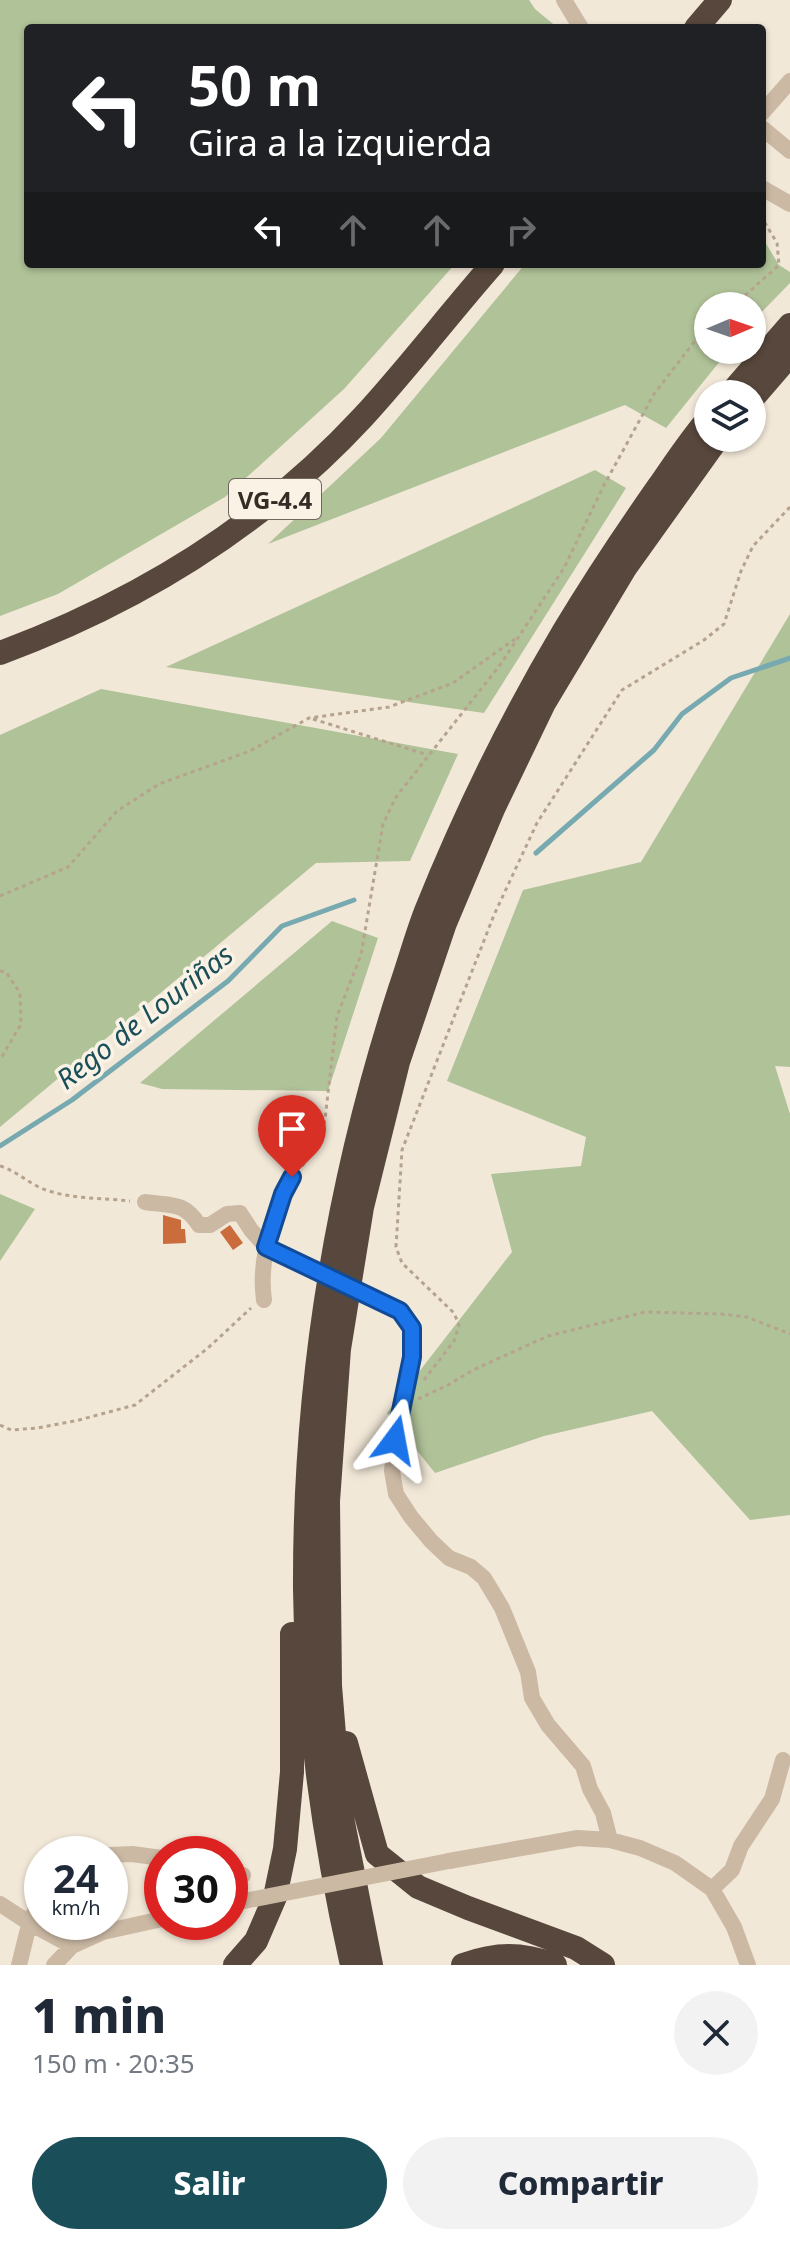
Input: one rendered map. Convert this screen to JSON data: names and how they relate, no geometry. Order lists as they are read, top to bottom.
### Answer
{
  "streets": {
    "highway": ["VG-4.4"]
  },
  "water": ["Rego de Louriñas"],
  "north": "right",
  "page": {
    "turn": ["50 m", "Gira a la izquierda"],
    "speed": "24 km/h",
    "limit": "30",
    "heading": ["1 min", "150 m · 20:35"],
    "buttons": ["Salir", "Compartir"]
  }
}
